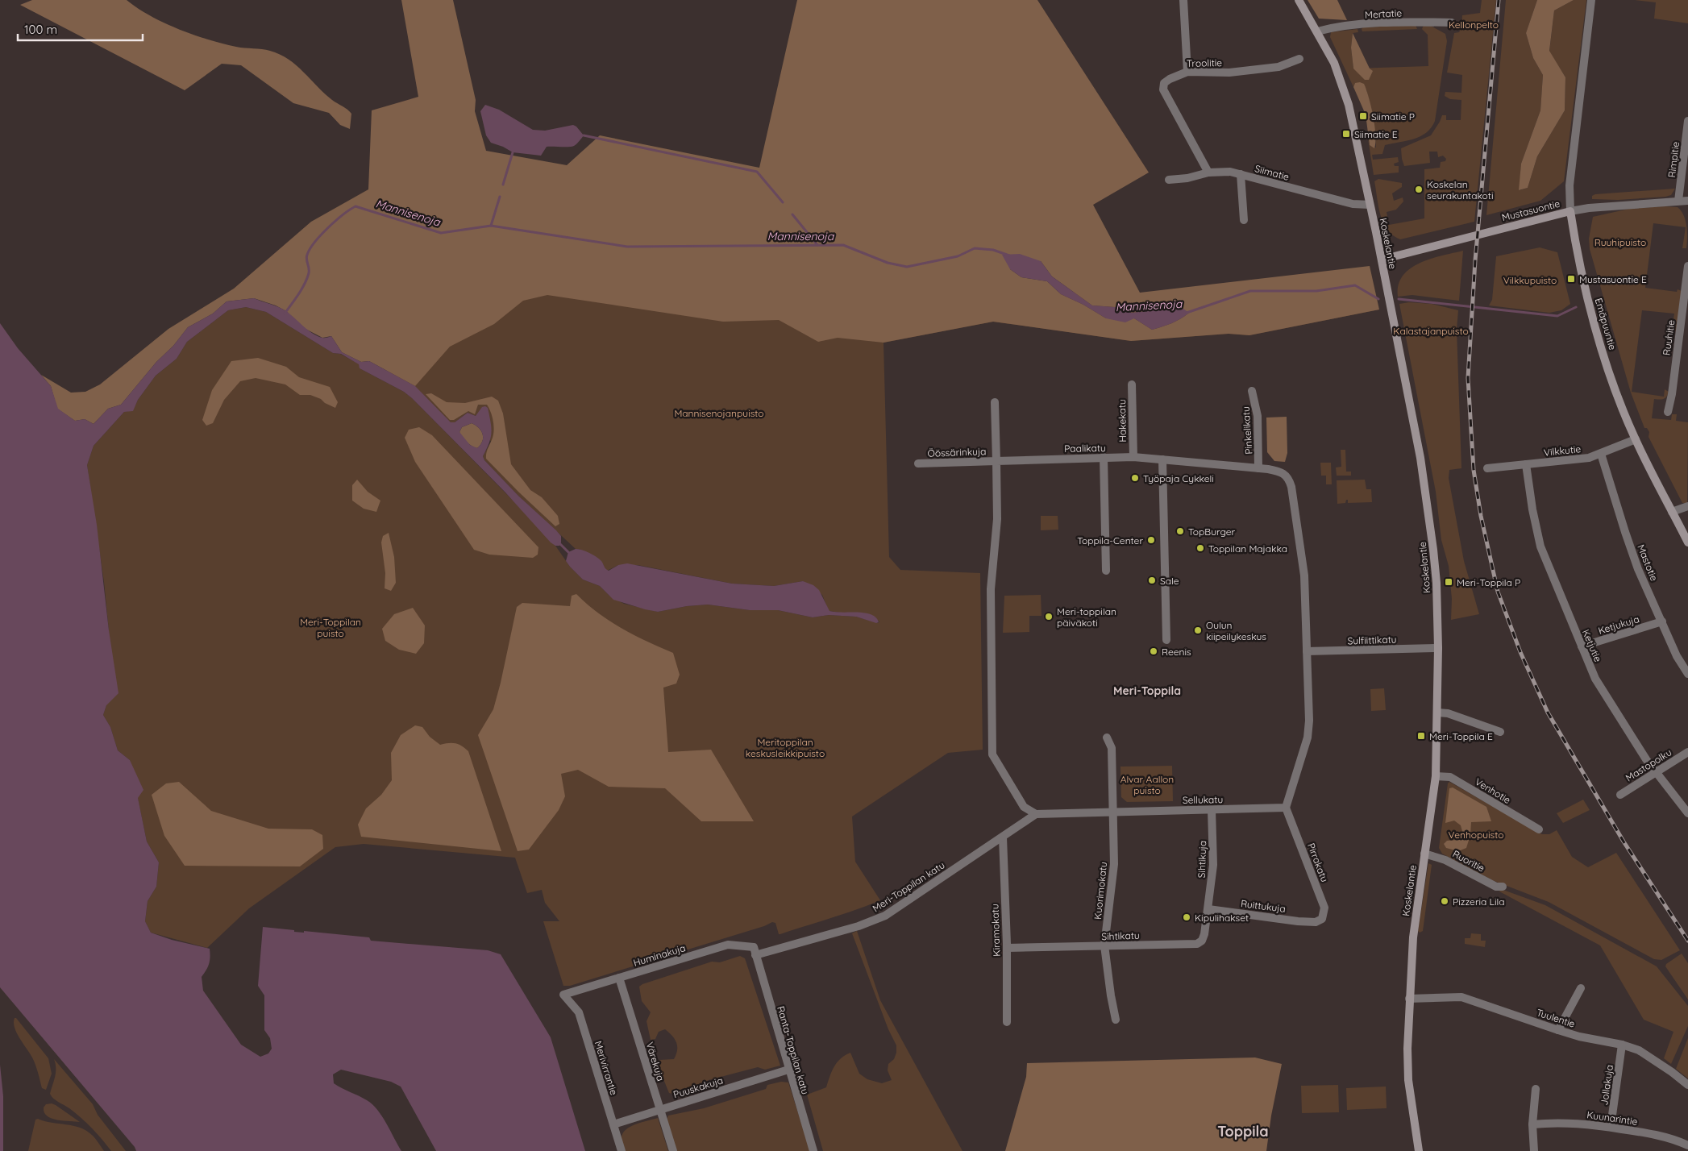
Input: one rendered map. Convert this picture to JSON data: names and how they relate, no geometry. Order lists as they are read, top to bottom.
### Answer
{
  "streets": {
    "main road": ["Mustasuontie", "Koskelantie", "Emäpuuntie"],
    "street": [
      "Mertatie",
      "Troolitie",
      "Rimpitie",
      "Siimatie",
      "Ruuhitie",
      "Hakekatu",
      "Pinkelikatu",
      "Paalikatu",
      "Vilkkutie",
      "Öössärinkuja",
      "Mastotie",
      "Ketjukuja",
      "Sulfiittikatu",
      "Ketjutie",
      "Mastopolku",
      "Venhotie",
      "Sellukatu",
      "Sihtikuja",
      "Ruoritie",
      "Pirrakatu",
      "Meri-Toppilan katu",
      "Kuorimokatu",
      "Ruittukuja",
      "Kiramokatu",
      "Sihtikatu",
      "Huminakuja",
      "Tuulentie",
      "Ranta-Toppilan katu",
      "Värekuja",
      "Merivirrantie",
      "Jollakuja",
      "Puuskakuja",
      "Kuunarintie"
    ]
  },
  "crossings": [
    ["Mertatie", "Koskelantie"],
    ["Troolitie", "Siimatie"],
    ["Rimpitie", "Mustasuontie"],
    ["Siimatie", "Koskelantie"],
    ["Mustasuontie", "Koskelantie"],
    ["Mustasuontie", "Emäpuuntie"],
    ["Koskelantie", "Sulfiittikatu"],
    ["Koskelantie", "Venhotie"],
    ["Koskelantie", "Ruoritie"],
    ["Koskelantie", "Tuulentie"],
    ["Emäpuuntie", "Vilkkutie"],
    ["Hakekatu", "Paalikatu"],
    ["Pinkelikatu", "Paalikatu"],
    ["Paalikatu", "Öössärinkuja"],
    ["Paalikatu", "Sulfiittikatu"],
    ["Vilkkutie", "Mastotie"],
    ["Vilkkutie", "Ketjutie"],
    ["Mastotie", "Ketjukuja"],
    ["Ketjukuja", "Ketjutie"],
    ["Ketjutie", "Mastopolku"],
    ["Sellukatu", "Sihtikuja"],
    ["Sellukatu", "Pirrakatu"],
    ["Sellukatu", "Meri-Toppilan katu"],
    ["Sellukatu", "Kuorimokatu"],
    ["Sihtikuja", "Ruittukuja"],
    ["Sihtikuja", "Sihtikatu"],
    ["Pirrakatu", "Ruittukuja"],
    ["Meri-Toppilan katu", "Kiramokatu"],
    ["Meri-Toppilan katu", "Huminakuja"],
    ["Meri-Toppilan katu", "Ranta-Toppilan katu"],
    ["Kuorimokatu", "Sihtikatu"],
    ["Ruittukuja", "Sihtikatu"],
    ["Kiramokatu", "Sihtikatu"],
    ["Huminakuja", "Ranta-Toppilan katu"],
    ["Huminakuja", "Värekuja"],
    ["Huminakuja", "Merivirrantie"],
    ["Tuulentie", "Jollakuja"],
    ["Ranta-Toppilan katu", "Puuskakuja"],
    ["Värekuja", "Puuskakuja"],
    ["Merivirrantie", "Puuskakuja"],
    ["Jollakuja", "Kuunarintie"]
  ],
  "districts": ["Meri-Toppila", "Toppila"],
  "water": ["Mannisenoja"],
  "parks": [
    "Kellonpelto",
    "Ruuhipuisto",
    "Vilkkupuisto",
    "Kalastajanpuisto",
    "Mannisenojanpuisto",
    "Meri-Toppilan puisto",
    "Meritoppilan keskusleikkipuisto",
    "Alvar Aallon puisto",
    "Venhopuisto"
  ],
  "places": {
    "transit": [
      "Siimatie P",
      "Siimatie E",
      "Mustasuontie E",
      "Meri-Toppila P",
      "Meri-Toppila E"
    ],
    "other": [
      "Koskelan seurakuntakoti",
      "Työpaja Cykkeli",
      "TopBurger",
      "Toppila-Center",
      "Toppilan Majakka",
      "Sale",
      "Meri-toppilan päiväkoti",
      "Oulun kiipeilykeskus",
      "Reenis",
      "Pizzeria Lila",
      "Kipulihakset"
    ]
  },
  "scale_bar": "100 m"
}
